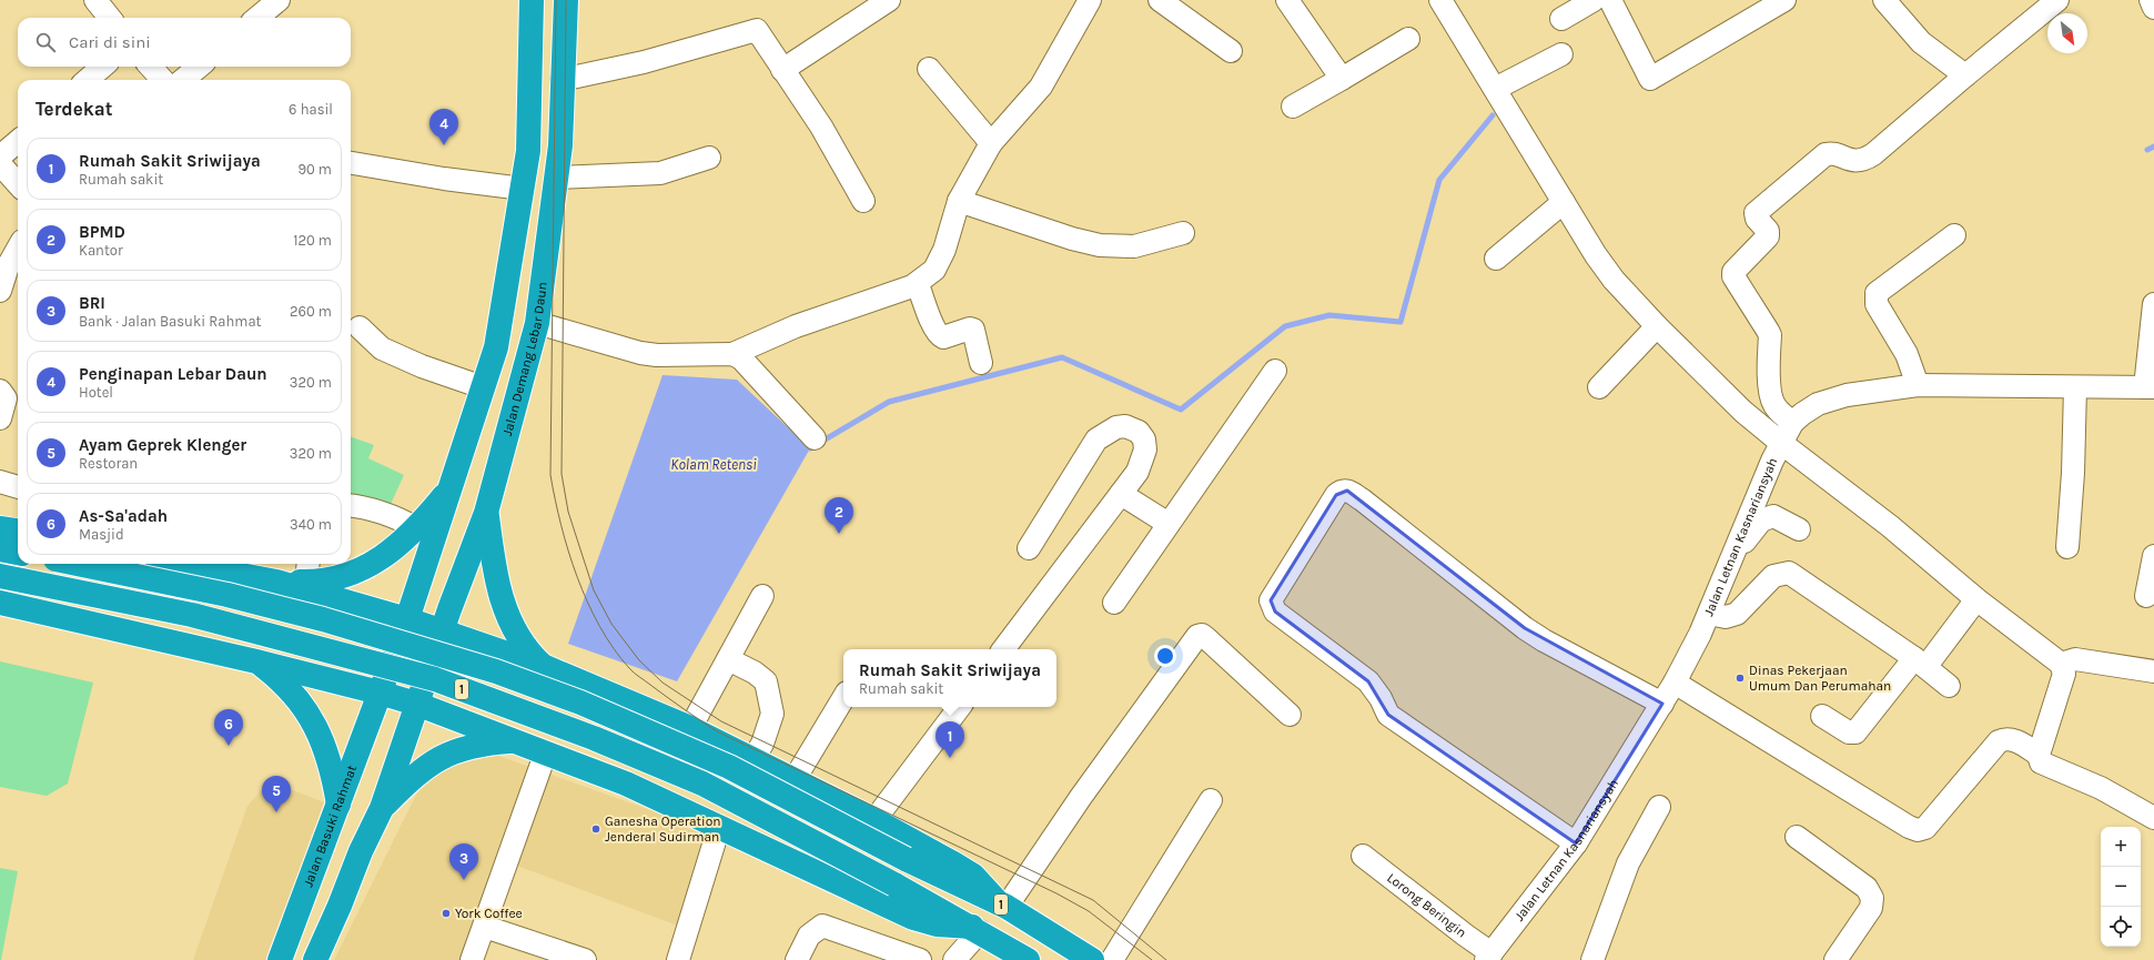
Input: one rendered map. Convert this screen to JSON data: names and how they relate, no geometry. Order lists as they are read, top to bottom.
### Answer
{
  "streets": {
    "highway": ["Jalan Demang Lebar Daun", "1", "Jalan Basuki Rahmat"],
    "street": ["Jalan Letnan Kasnariansyah", "Lorong Beringin"]
  },
  "crossings": [
    ["Jalan Letnan Kasnariansyah", "Lorong Beringin"]
  ],
  "water": ["Kolam Retensi"],
  "places": ["Dinas Pekerjaan Umum Dan Perumahan", "Ganesha Operation Jenderal Sudirman", "York Coffee"],
  "north": "bottom right",
  "page": {
    "search": "Cari di sini",
    "heading": ["Terdekat", "6 hasil"],
    "pins": [
      "4",
      "2",
      "6",
      "1",
      "5",
      "3"
    ],
    "list": [
      {
        "mark": "1",
        "name": "Rumah Sakit Sriwijaya",
        "note": "Rumah sakit",
        "value": "90 m"
      },
      {
        "mark": "2",
        "name": "BPMD",
        "note": "Kantor",
        "value": "120 m"
      },
      {
        "mark": "3",
        "name": "BRI",
        "note": "Bank · Jalan Basuki Rahmat",
        "value": "260 m"
      },
      {
        "mark": "4",
        "name": "Penginapan Lebar Daun",
        "note": "Hotel",
        "value": "320 m"
      },
      {
        "mark": "5",
        "name": "Ayam Geprek Klenger",
        "note": "Restoran",
        "value": "320 m"
      },
      {
        "mark": "6",
        "name": "As-Sa'adah",
        "note": "Masjid",
        "value": "340 m"
      }
    ],
    "popup": ["Rumah Sakit Sriwijaya", "Rumah sakit"],
    "map_buttons": ["+", "−"]
  }
}
